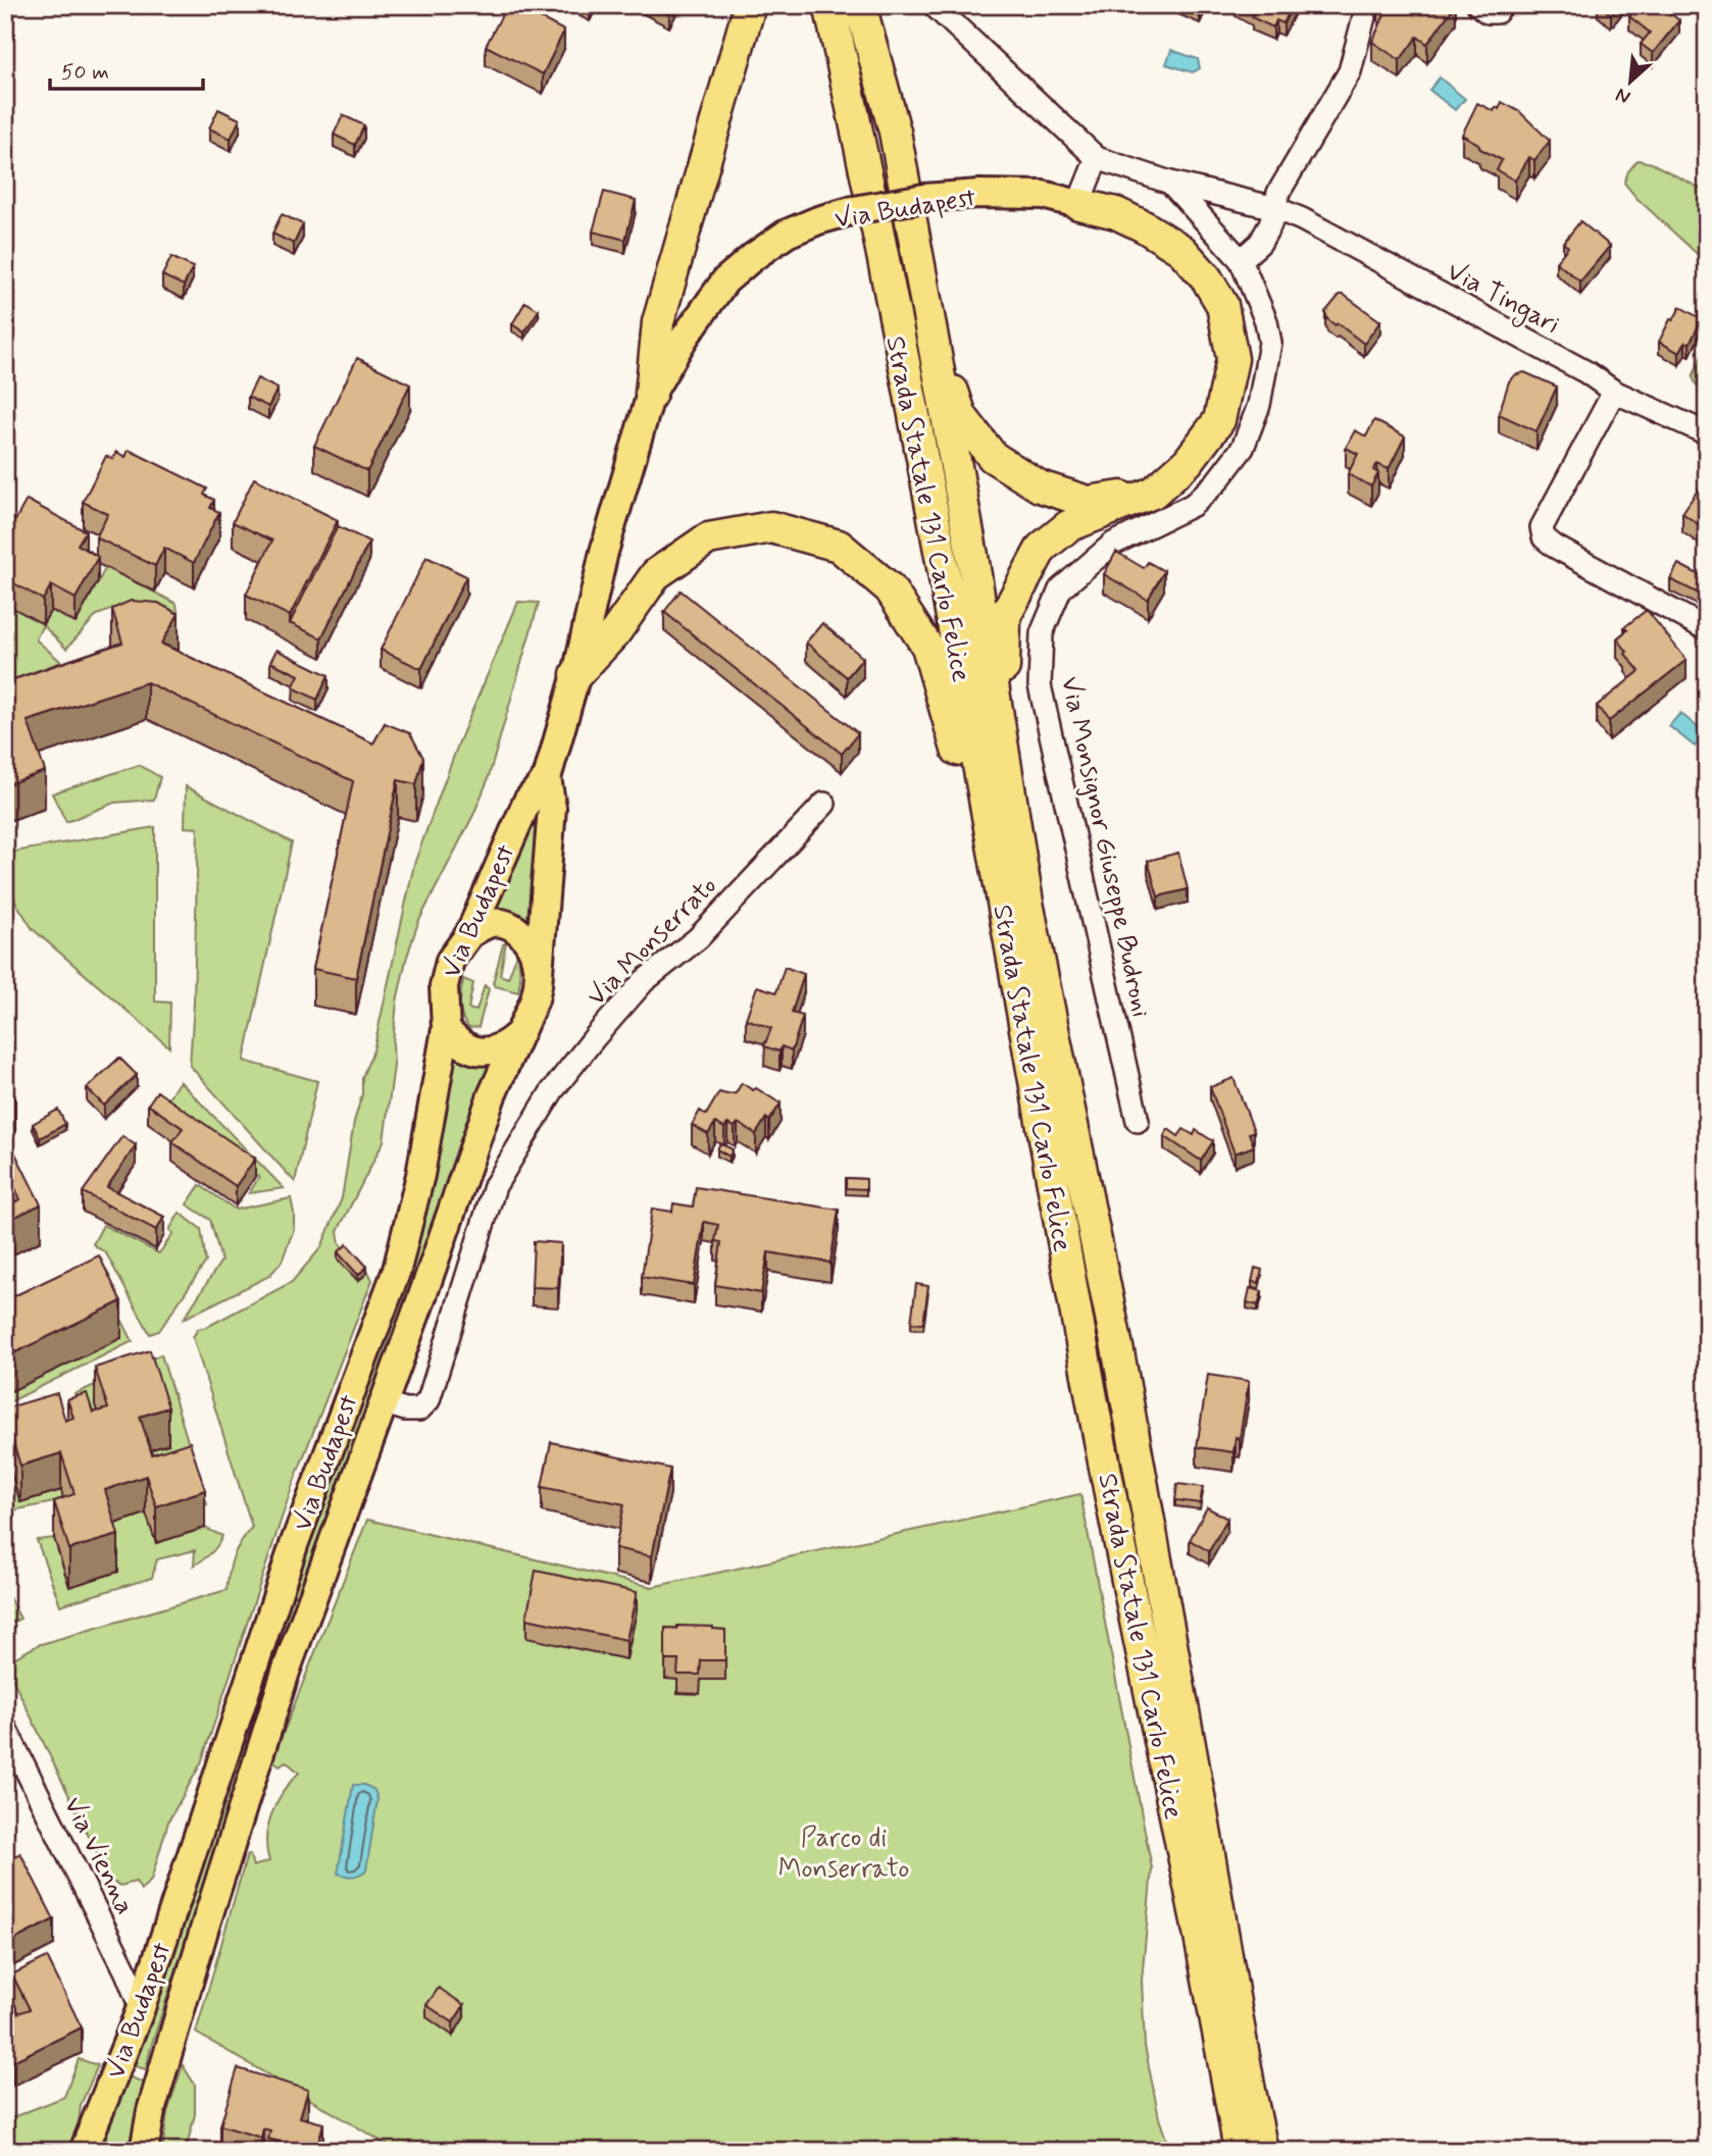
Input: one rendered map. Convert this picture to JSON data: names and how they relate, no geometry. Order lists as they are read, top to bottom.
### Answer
{
  "streets": {
    "highway": ["Strada Statale 131 Carlo Felice"],
    "main road": ["Via Budapest"],
    "street": [
      "Via Tingari",
      "Via Monsignor Giuseppe Budroni",
      "Via Monserrato",
      "Via Vienna"
    ]
  },
  "crossings": [
    ["Via Budapest", "Via Monserrato"],
    ["Via Budapest", "Via Vienna"],
    ["Via Tingari", "Via Monsignor Giuseppe Budroni"]
  ],
  "parks": ["Parco di Monserrato"],
  "scale_bar": "50 m",
  "north": "bottom left"
}
